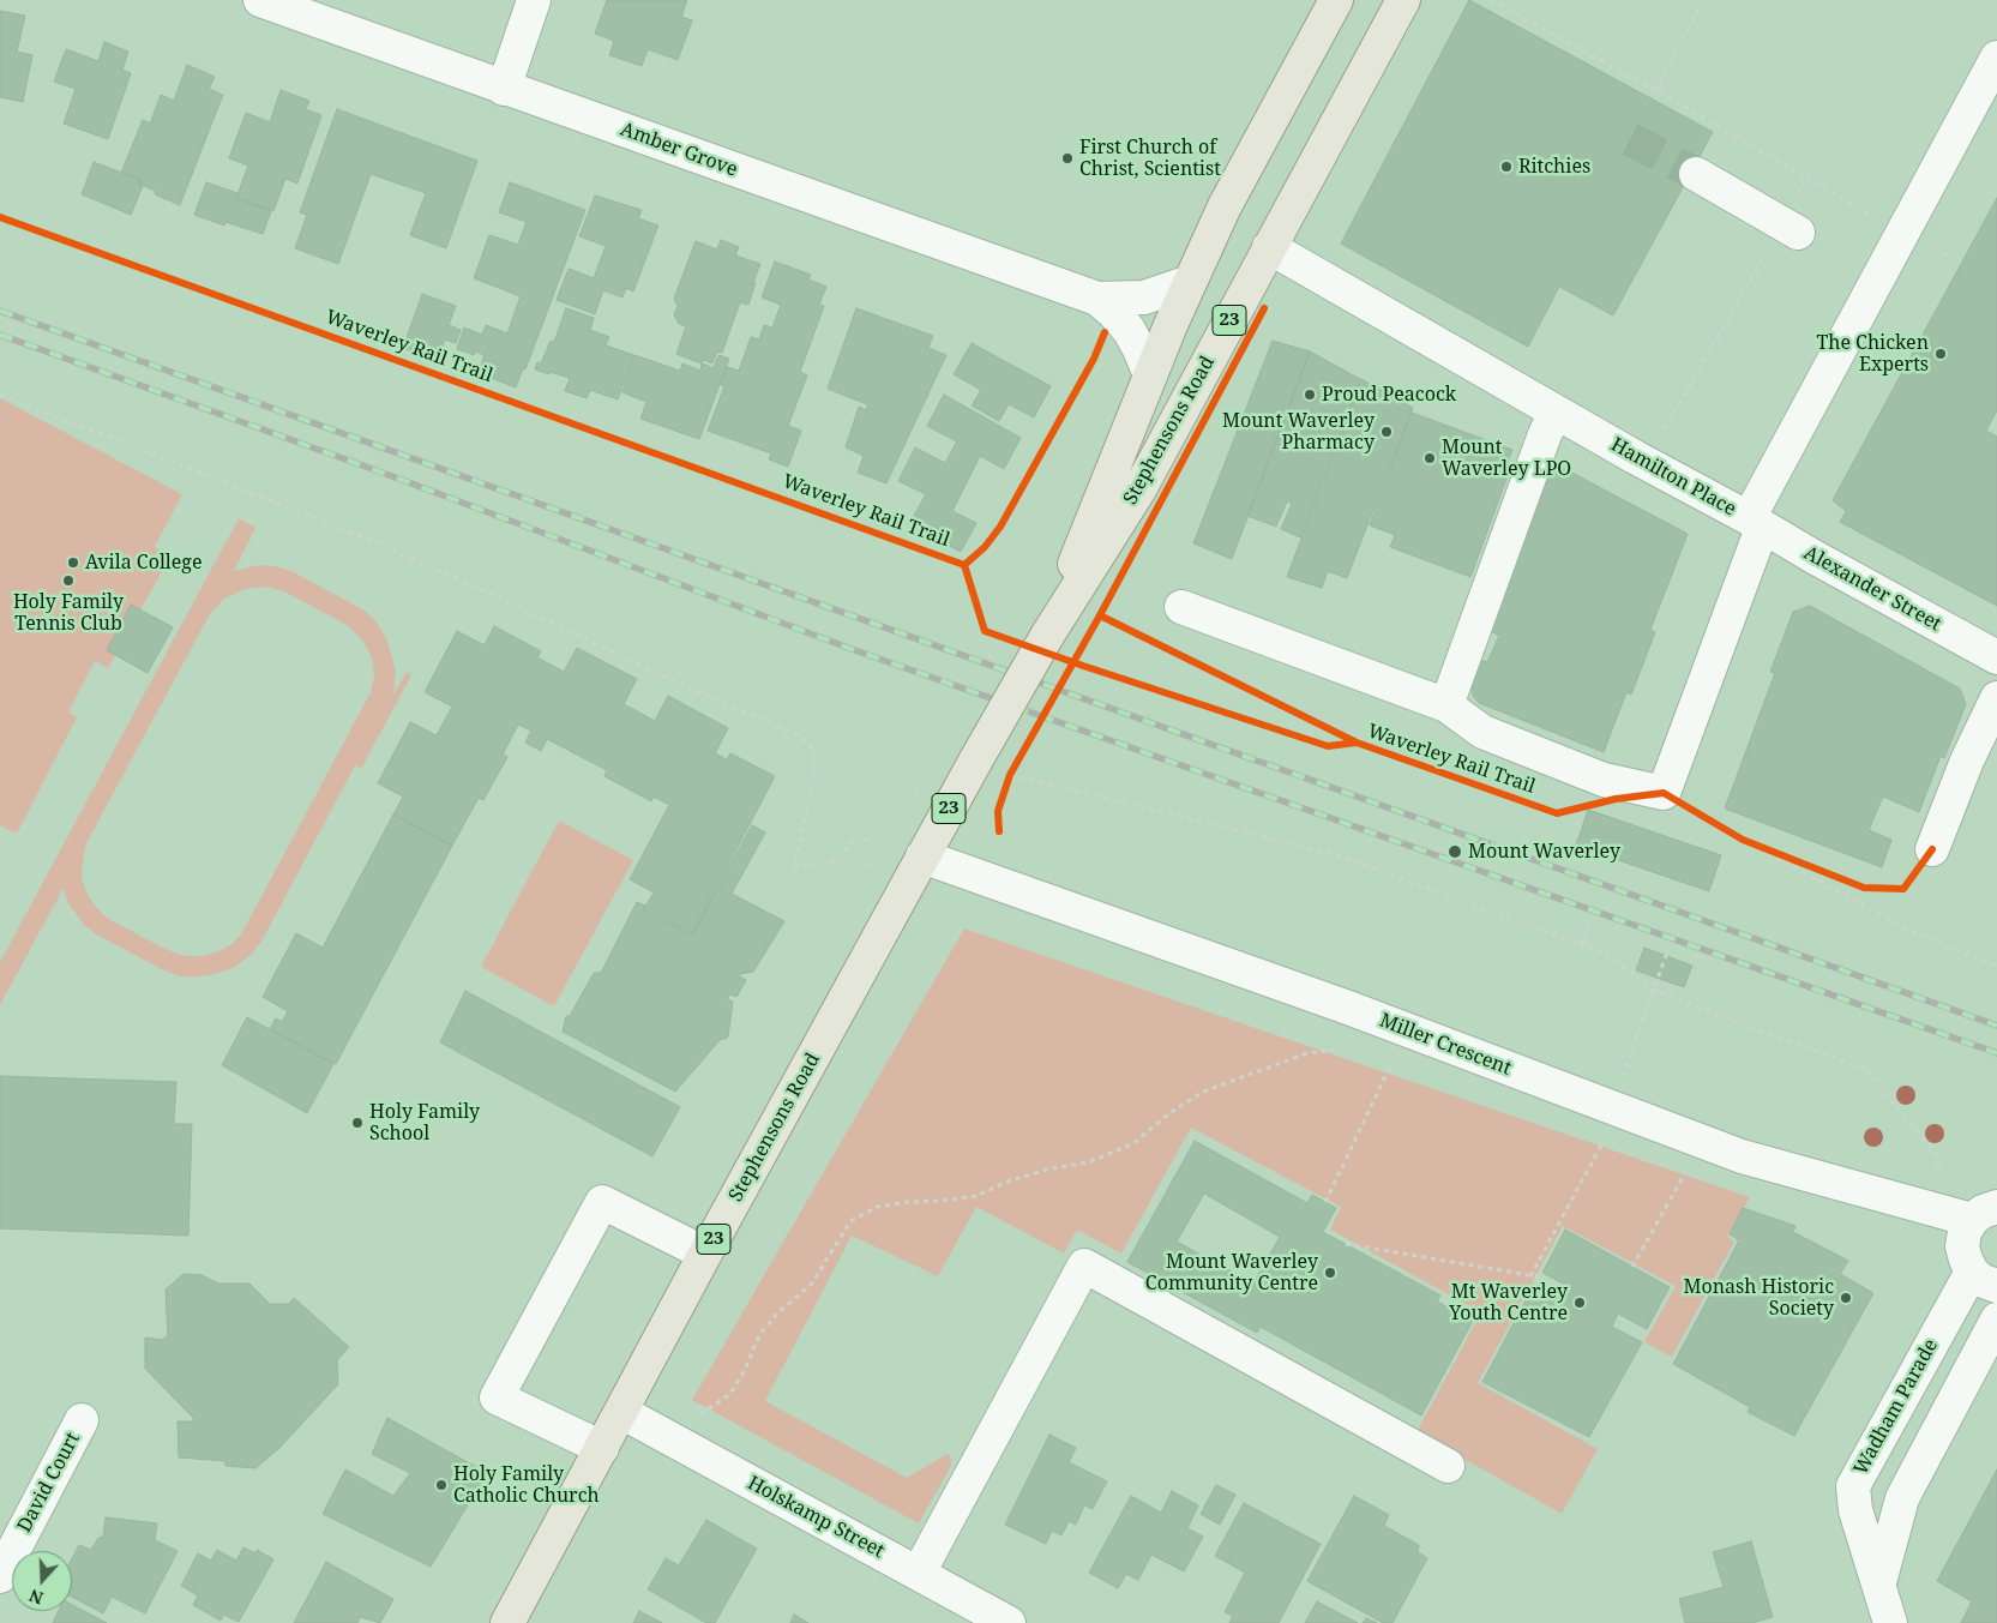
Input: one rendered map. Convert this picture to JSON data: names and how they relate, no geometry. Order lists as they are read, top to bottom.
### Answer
{
  "streets": {
    "main road": ["23", "Stephensons Road"],
    "street": [
      "Amber Grove",
      "Hamilton Place",
      "Alexander Street",
      "Miller Crescent",
      "Wadham Parade",
      "David Court",
      "Holskamp Street"
    ],
    "cycle path": ["Waverley Rail Trail"]
  },
  "crossings": [
    ["Amber Grove", "Stephensons Road"],
    ["Stephensons Road", "Hamilton Place"],
    ["Stephensons Road", "Miller Crescent"],
    ["Stephensons Road", "Holskamp Street"],
    ["Hamilton Place", "Alexander Street"]
  ],
  "places": [
    "First Church of Christ, Scientist",
    "Ritchies",
    "The Chicken Experts",
    "Proud Peacock",
    "Mount Waverley Pharmacy",
    "Mount Waverley LPO",
    "Avila College",
    "Holy Family Tennis Club",
    "Mount Waverley",
    "Holy Family School",
    "Mount Waverley Community Centre",
    "Monash Historic Society",
    "Mt Waverley Youth Centre",
    "Holy Family Catholic Church"
  ],
  "north": "bottom"
}
